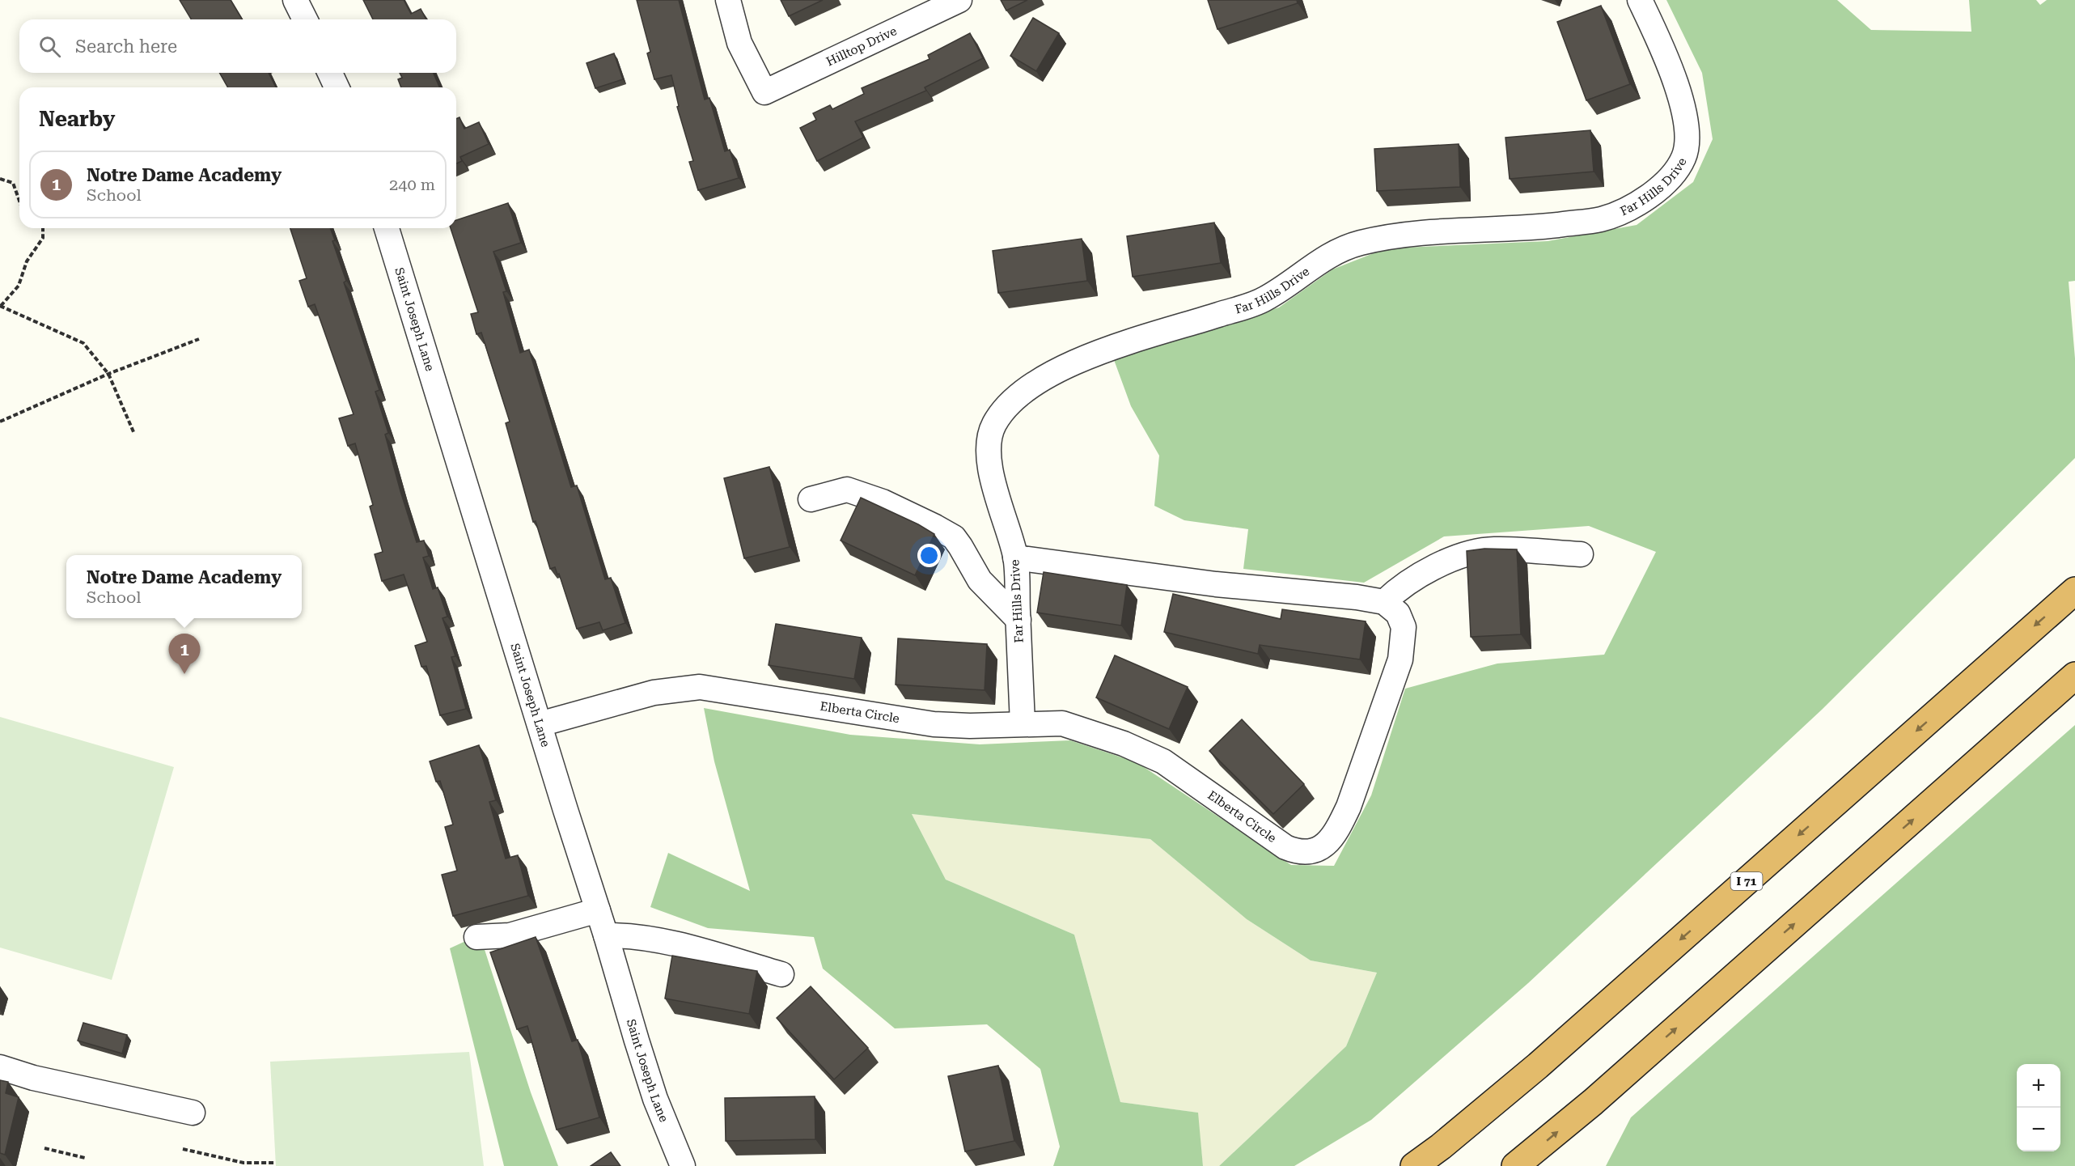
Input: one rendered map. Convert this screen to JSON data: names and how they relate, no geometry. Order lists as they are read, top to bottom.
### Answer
{
  "streets": {
    "highway": ["I 71"],
    "street": [
      "Hilltop Drive",
      "Far Hills Drive",
      "Saint Joseph Lane",
      "Elberta Circle"
    ]
  },
  "crossings": [
    ["Far Hills Drive", "Elberta Circle"],
    ["Saint Joseph Lane", "Elberta Circle"]
  ],
  "page": {
    "search": "Search here",
    "heading": "Nearby",
    "list": [
      {
        "mark": "1",
        "name": "Notre Dame Academy",
        "note": "School",
        "value": "240 m"
      }
    ],
    "popup": ["Notre Dame Academy", "School"],
    "pins": "1",
    "map_buttons": ["+", "−"]
  }
}
